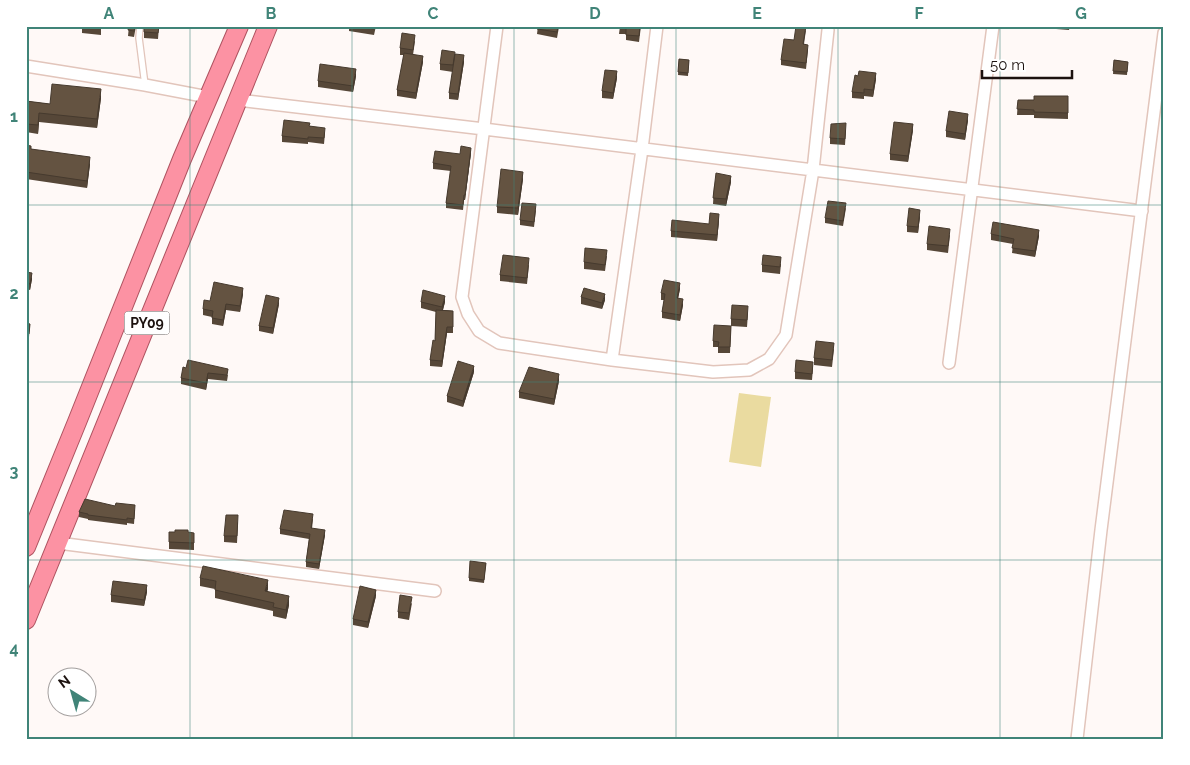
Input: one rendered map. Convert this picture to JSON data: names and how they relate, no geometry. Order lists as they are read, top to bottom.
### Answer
{
  "streets": {
    "highway": ["PY09"]
  },
  "scale_bar": "50 m",
  "north": "top left",
  "grid": {
    "columns": [
      "A",
      "B",
      "C",
      "D",
      "E",
      "F",
      "G"
    ],
    "rows": [
      "1",
      "2",
      "3",
      "4"
    ]
  }
}
